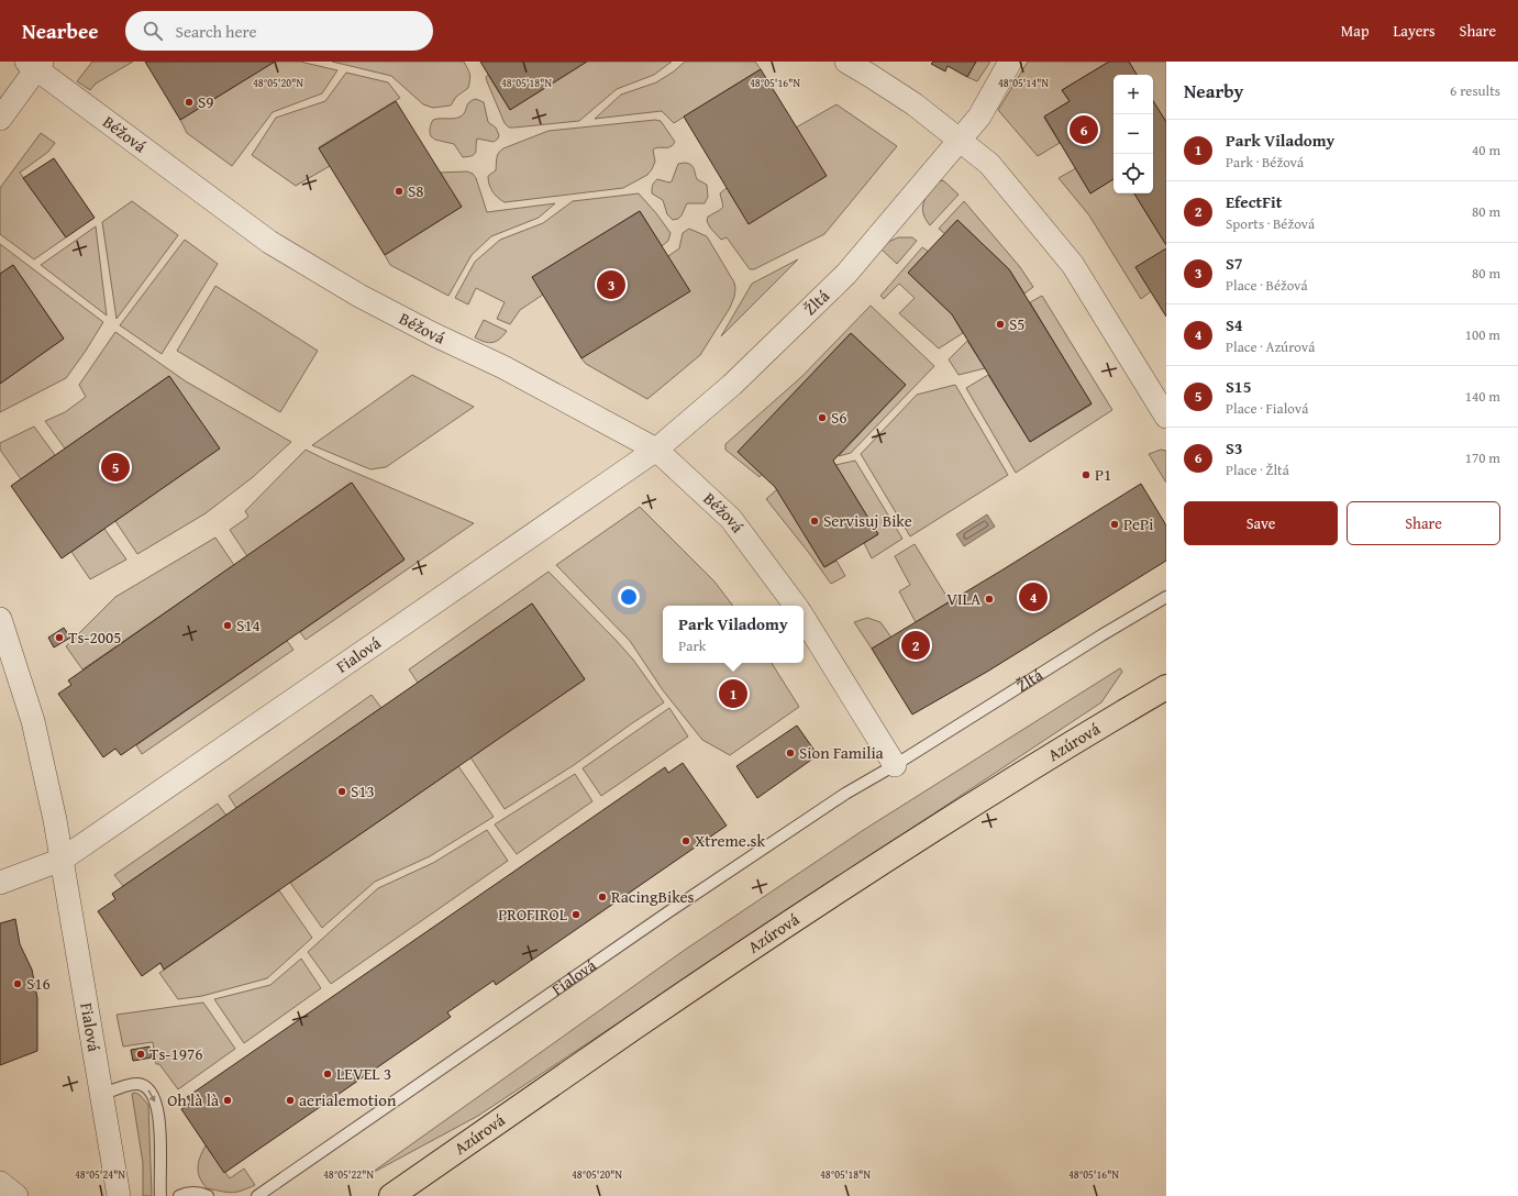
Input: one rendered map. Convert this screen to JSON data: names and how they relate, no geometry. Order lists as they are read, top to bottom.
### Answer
{
  "streets": {
    "main road": ["Azúrová"],
    "street": ["Béžová", "Žltá", "Fialová"]
  },
  "crossings": [
    ["Béžová", "Žltá"],
    ["Béžová", "Fialová"],
    ["Žltá", "Fialová"]
  ],
  "places": [
    "S9",
    "S8",
    "S5",
    "S6",
    "P1",
    "Servisuj Bike",
    "PePi",
    "VILA",
    "S14",
    "Ts-2005",
    "Sion Familia",
    "S13",
    "Xtreme.sk",
    "RacingBikes",
    "PROFIROL",
    "S16",
    "Ts-1976",
    "LEVEL 3",
    "Oh là là",
    "aerialemotion"
  ],
  "page": {
    "header": "Nearbee",
    "search": "Search here",
    "nav": ["Map", "Layers", "Share"],
    "heading": ["Nearby", "6 results"],
    "map_buttons": ["+", "−"],
    "pins": [
      "6",
      "3",
      "5",
      "4",
      "2",
      "1"
    ],
    "list": [
      {
        "mark": "1",
        "name": "Park Viladomy",
        "note": "Park · Béžová",
        "value": "40 m"
      },
      {
        "mark": "2",
        "name": "EfectFit",
        "note": "Sports · Béžová",
        "value": "80 m"
      },
      {
        "mark": "3",
        "name": "S7",
        "note": "Place · Béžová",
        "value": "80 m"
      },
      {
        "mark": "4",
        "name": "S4",
        "note": "Place · Azúrová",
        "value": "100 m"
      },
      {
        "mark": "5",
        "name": "S15",
        "note": "Place · Fialová",
        "value": "140 m"
      },
      {
        "mark": "6",
        "name": "S3",
        "note": "Place · Žltá",
        "value": "170 m"
      }
    ],
    "buttons": ["Save", "Share"],
    "popup": ["Park Viladomy", "Park"]
  },
  "coordinates": [
    "48°05'20\"N",
    "48°05'18\"N",
    "48°05'16\"N",
    "48°05'14\"N",
    "48°05'24\"N",
    "48°05'22\"N"
  ]
}
